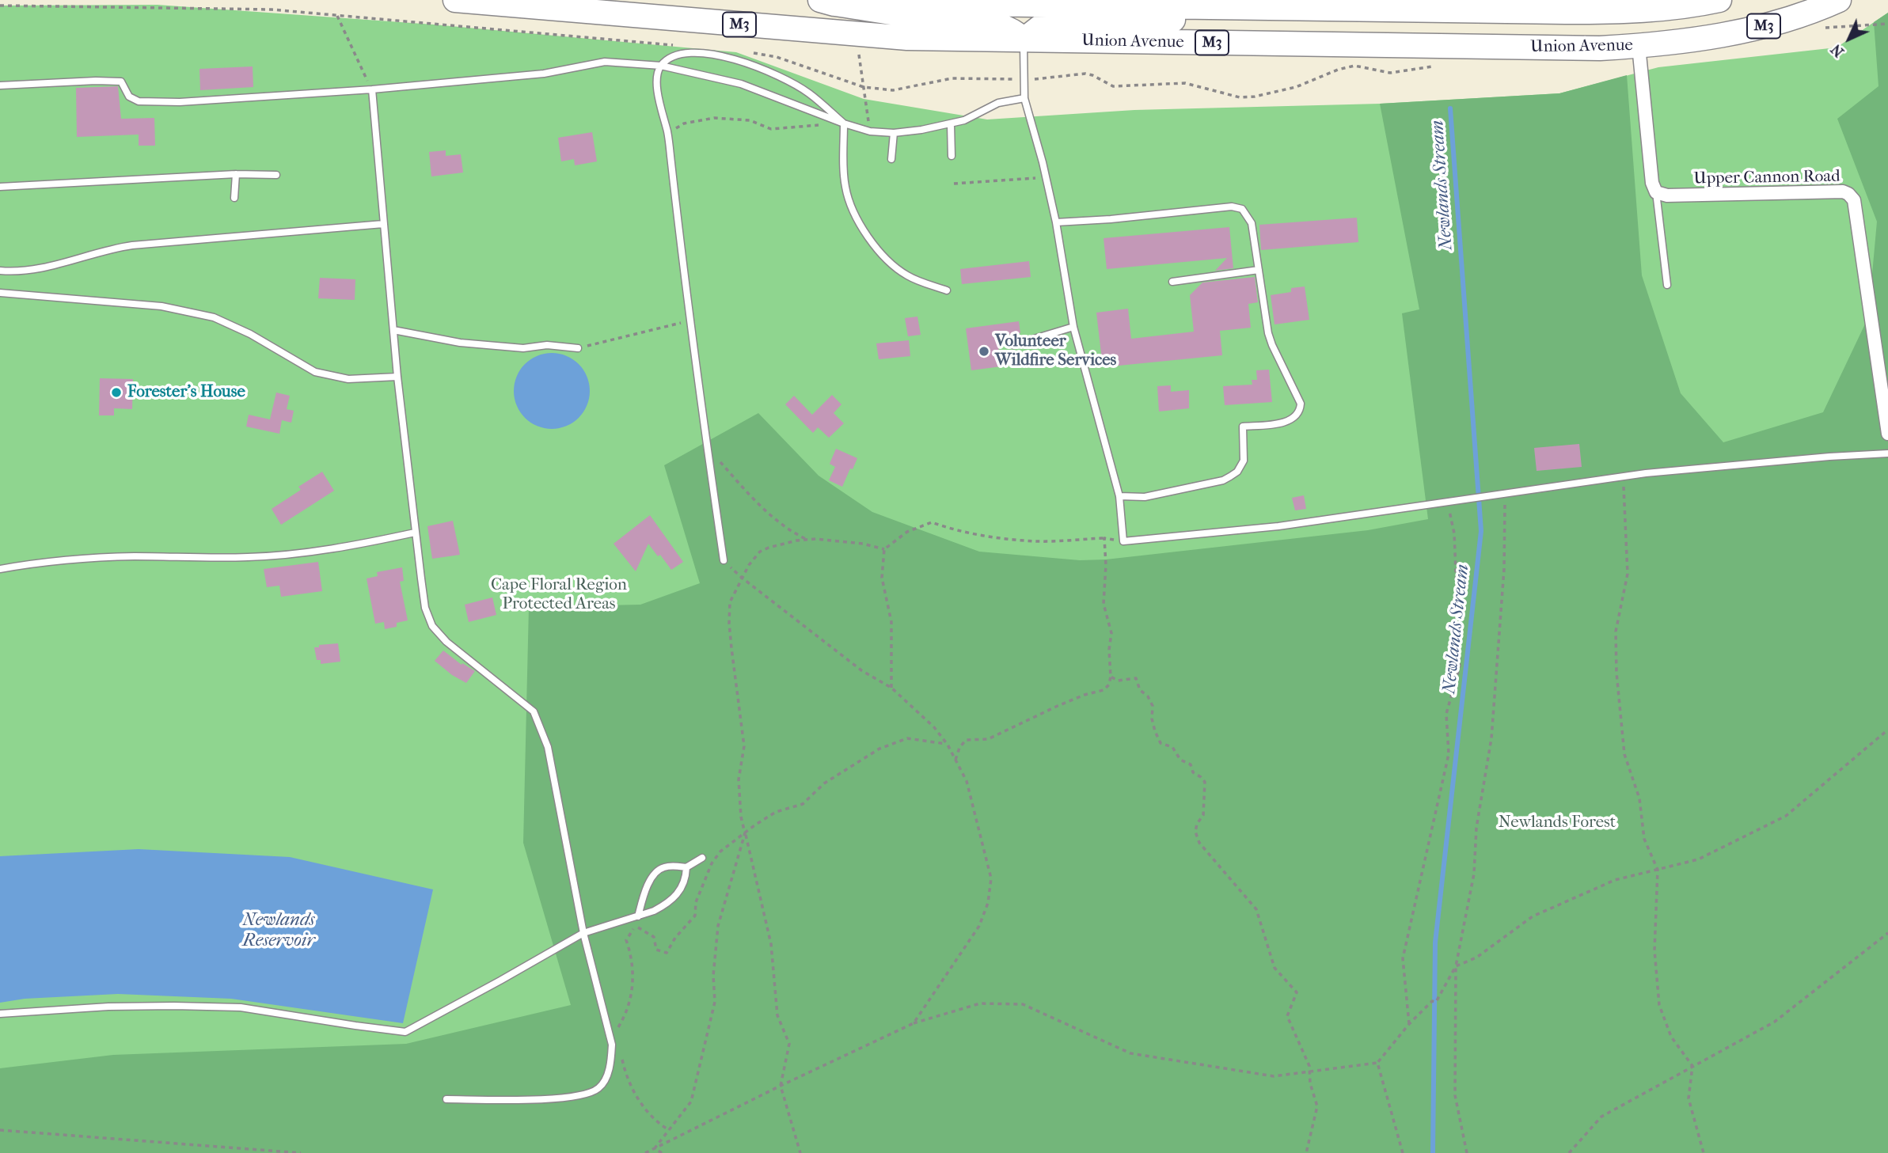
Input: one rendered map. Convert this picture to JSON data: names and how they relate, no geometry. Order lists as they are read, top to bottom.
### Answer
{
  "streets": {
    "highway": ["M3", "Union Avenue"],
    "street": ["Upper Cannon Road"]
  },
  "water": ["Newlands Stream", "Newlands Reservoir"],
  "parks": ["Cape Floral Region Protected Areas", "Newlands Forest"],
  "places": ["Volunteer Wildfire Services", "Forester's House"],
  "north": "bottom left"
}
